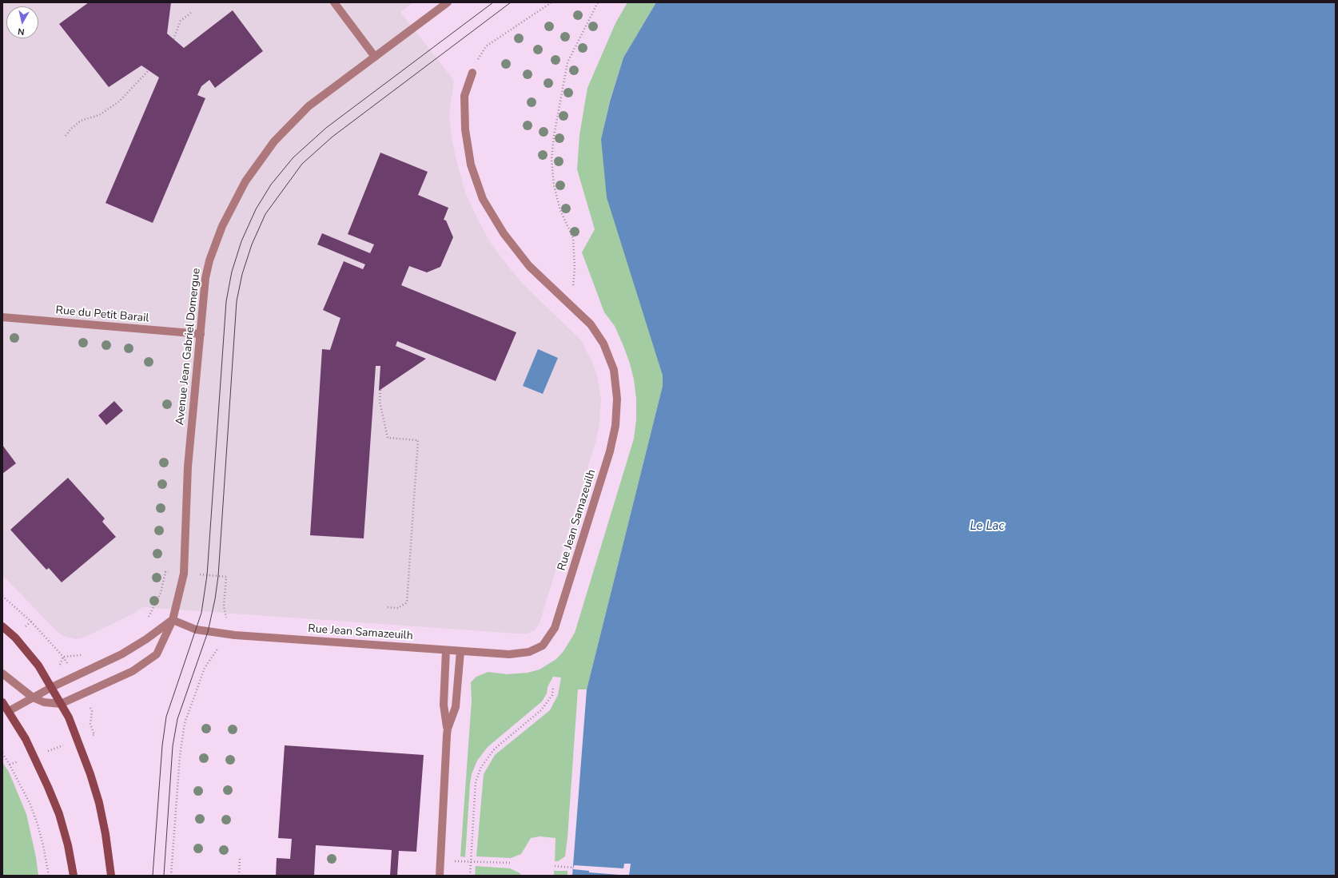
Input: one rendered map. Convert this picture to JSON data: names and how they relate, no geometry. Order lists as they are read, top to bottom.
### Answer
{
  "streets": {
    "street": ["Rue du Petit Barail", "Avenue Jean Gabriel Domergue", "Rue Jean Samazeuilh"]
  },
  "crossings": [
    ["Rue du Petit Barail", "Avenue Jean Gabriel Domergue"],
    ["Avenue Jean Gabriel Domergue", "Rue Jean Samazeuilh"]
  ],
  "water": ["Le Lac"],
  "north": "bottom"
}
